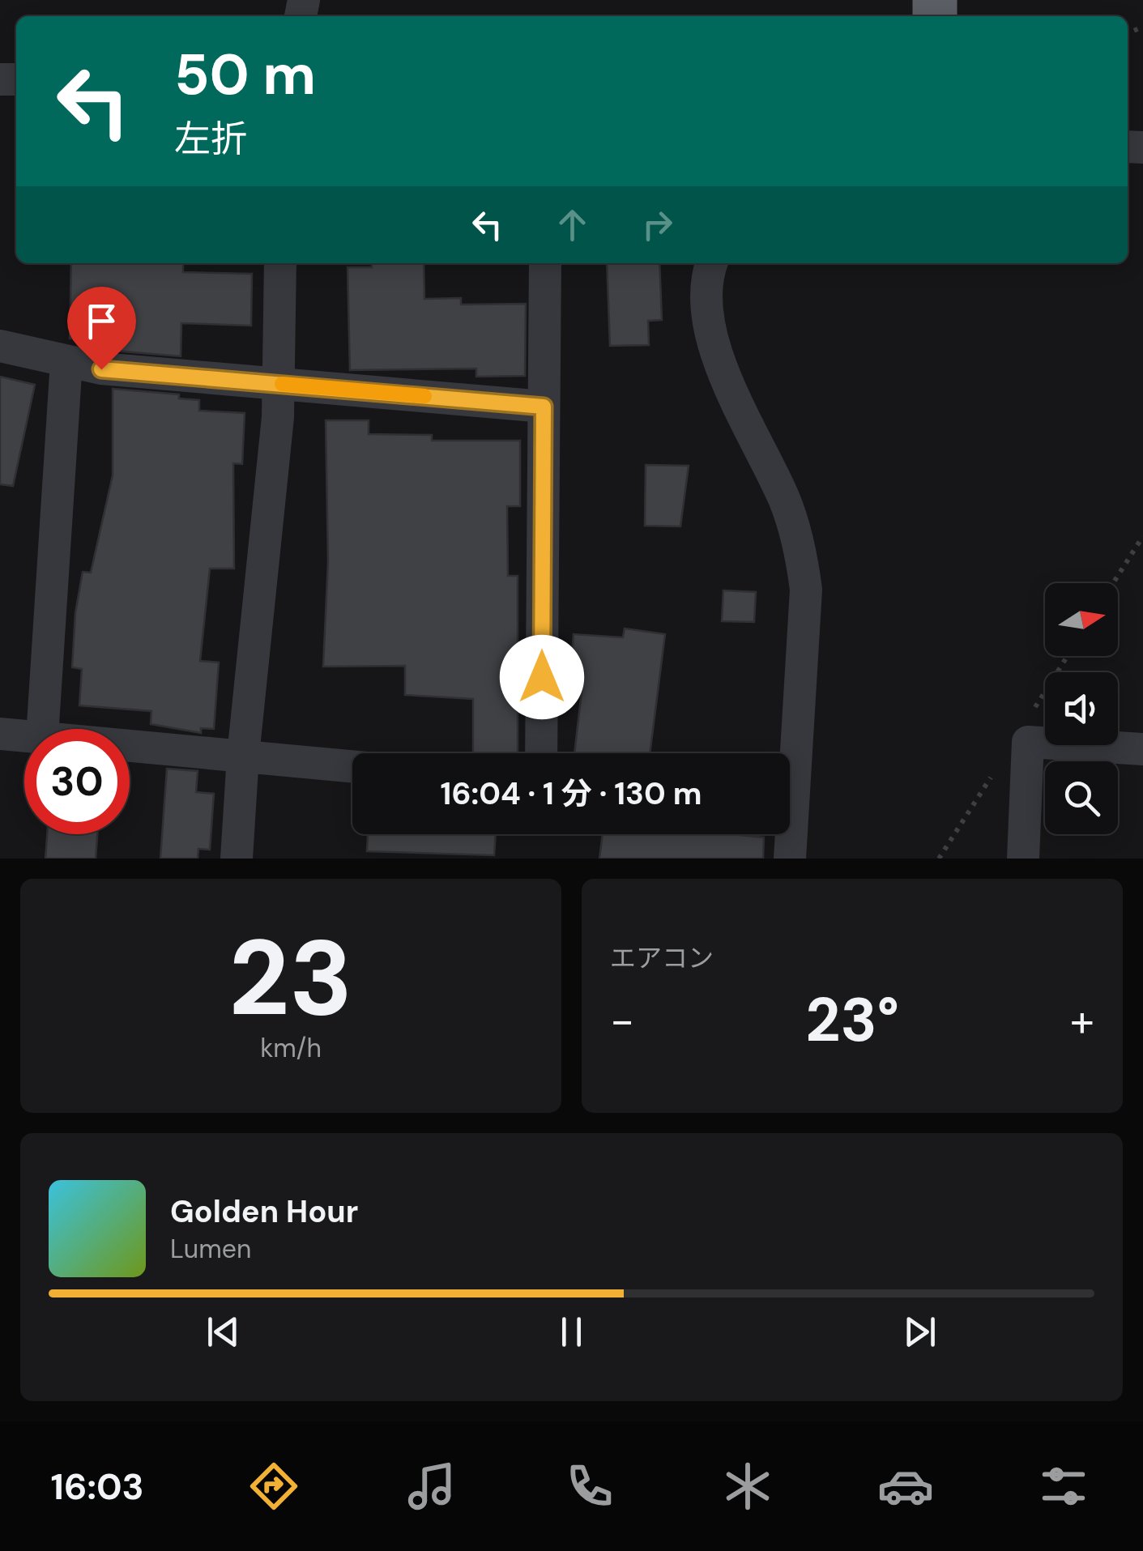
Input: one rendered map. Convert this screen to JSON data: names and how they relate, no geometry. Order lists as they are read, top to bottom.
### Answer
{
  "north": "right",
  "page": {
    "turn": ["50 m", "左折"],
    "limit": "30",
    "trip": "16:04 · 1 分 · 130 m",
    "tile": [
      ["23", "km/h"],
      "エアコン"
    ],
    "heat": ["−", "23°", "+"],
    "song": ["Golden Hour", "Lumen"],
    "tabs": "16:03"
  }
}
